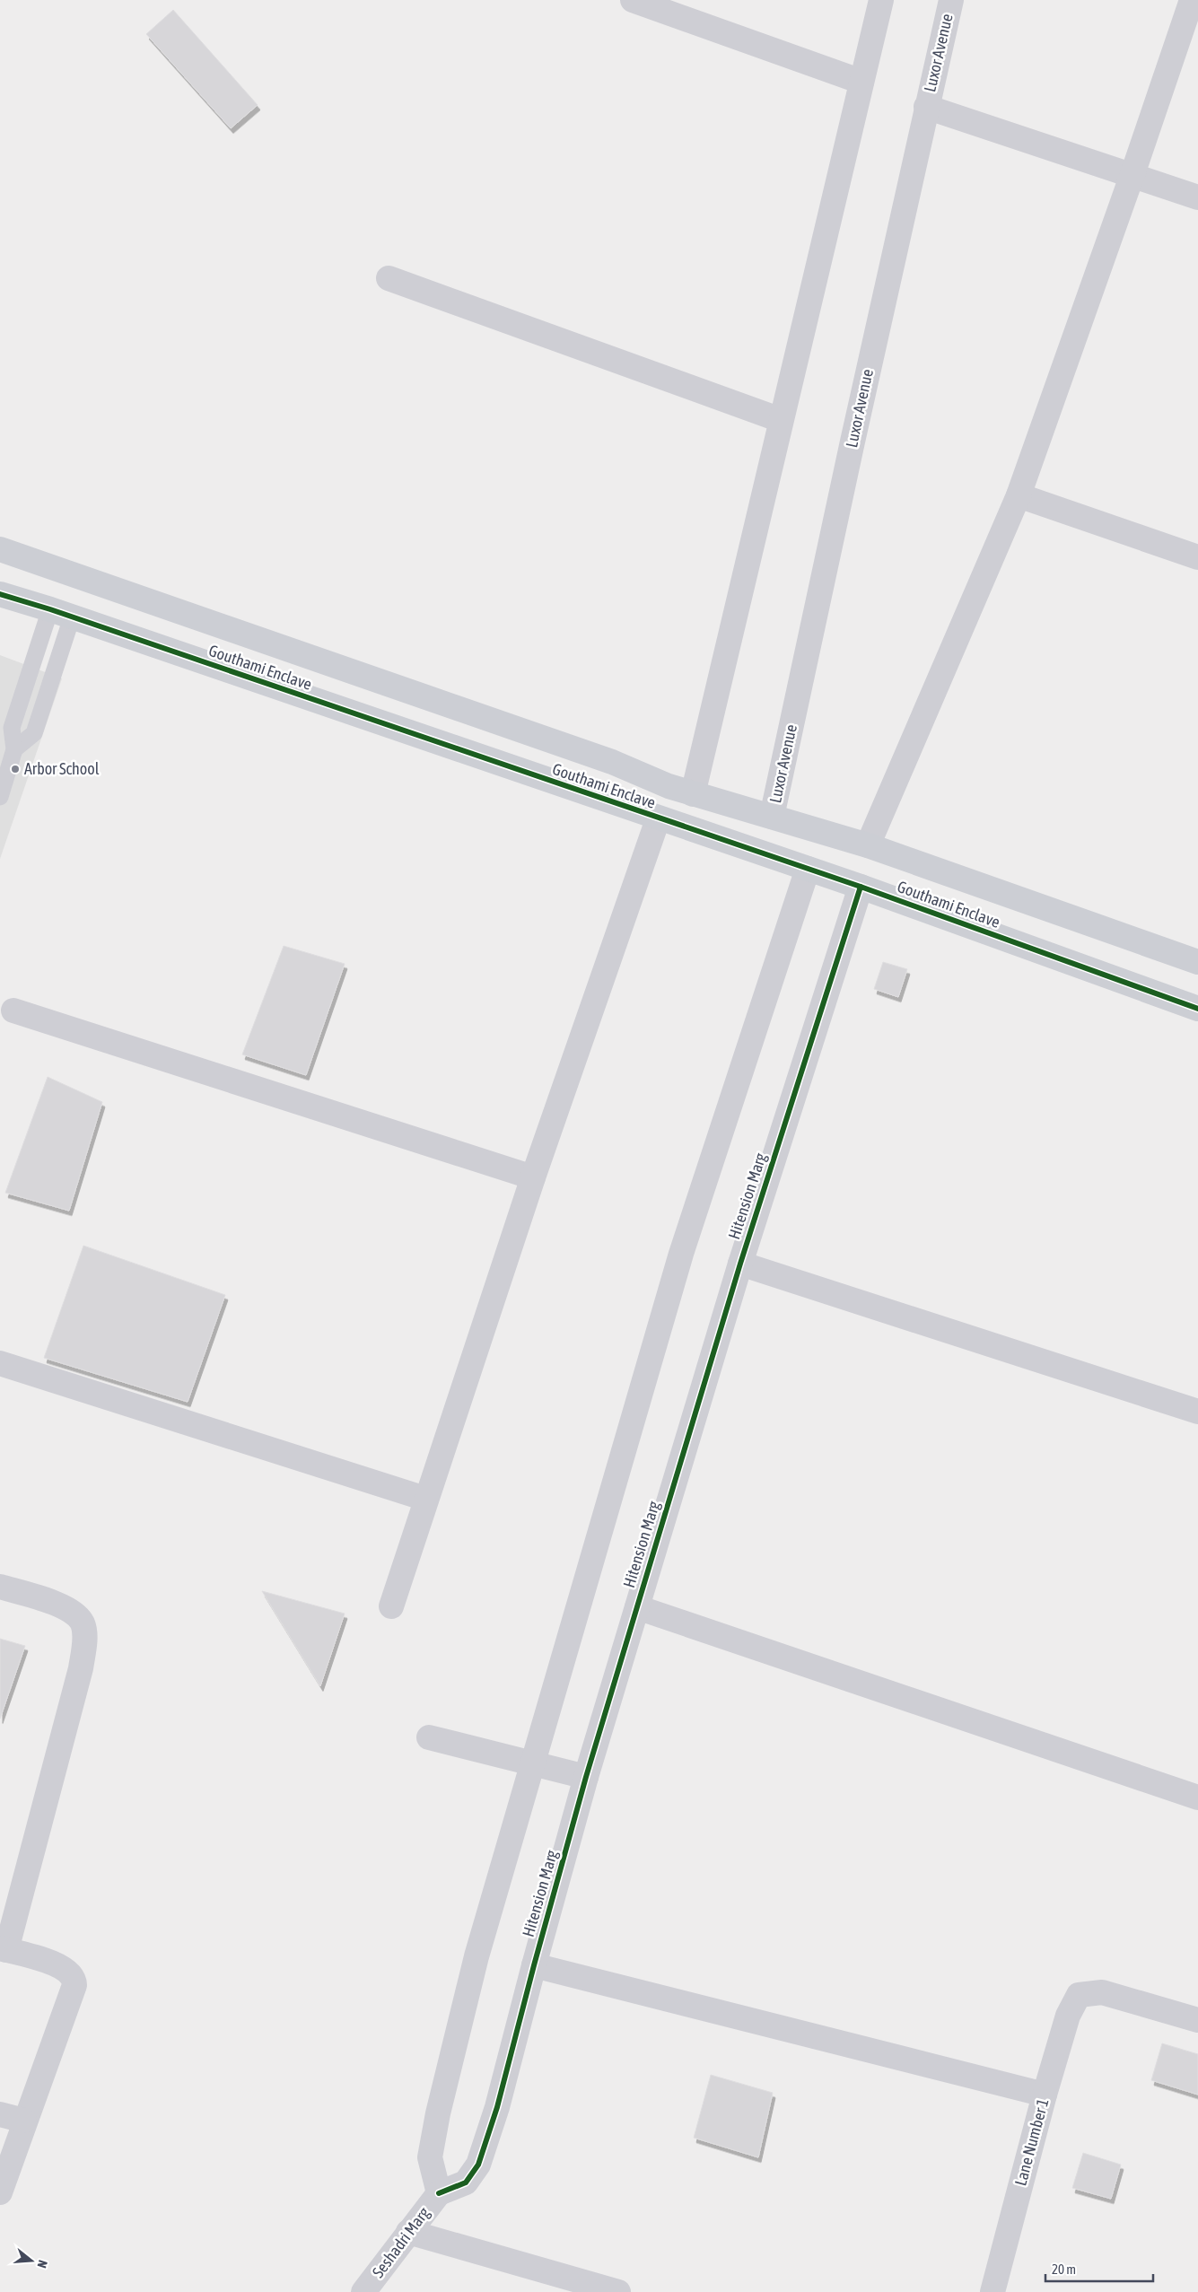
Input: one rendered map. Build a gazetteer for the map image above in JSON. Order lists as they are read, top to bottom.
{
  "streets": {
    "street": [
      "Luxor Avenue",
      "Gouthami Enclave",
      "Hitension Marg",
      "Lane Number 1",
      "Seshadri Marg"
    ]
  },
  "crossings": [
    ["Luxor Avenue", "Gouthami Enclave"],
    ["Gouthami Enclave", "Hitension Marg"],
    ["Hitension Marg", "Seshadri Marg"]
  ],
  "places": ["Arbor School"],
  "scale_bar": "20 m",
  "north": "right"
}
